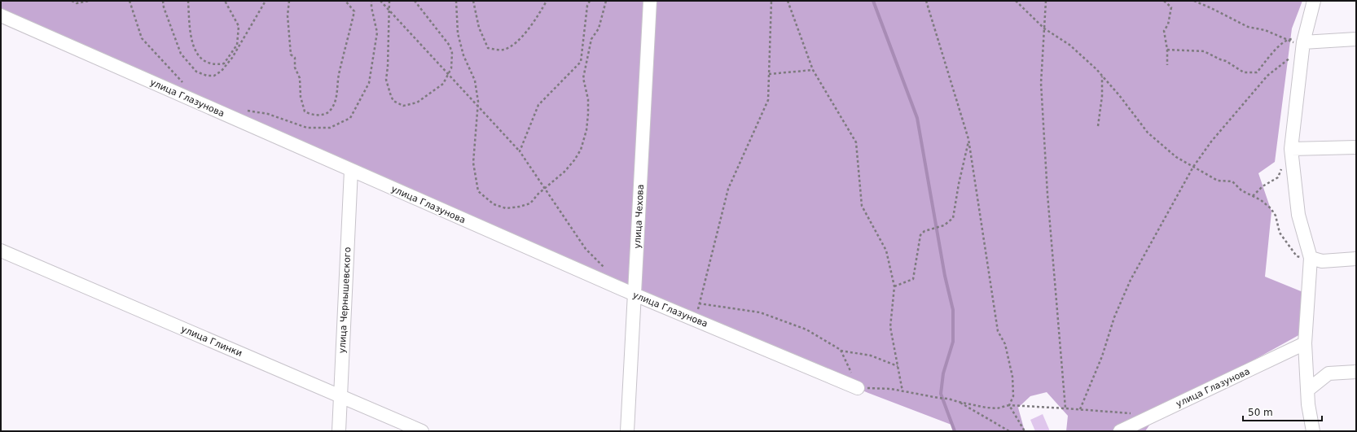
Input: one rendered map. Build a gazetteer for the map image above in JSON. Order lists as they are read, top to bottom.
{
  "streets": {
    "street": [
      "улица Глазунова",
      "улица Чехова",
      "улица Чернышевского",
      "улица Глинки"
    ]
  },
  "crossings": [
    ["улица Глазунова", "улица Чехова"],
    ["улица Глазунова", "улица Чернышевского"],
    ["улица Чернышевского", "улица Глинки"]
  ],
  "scale_bar": "50 m"
}
